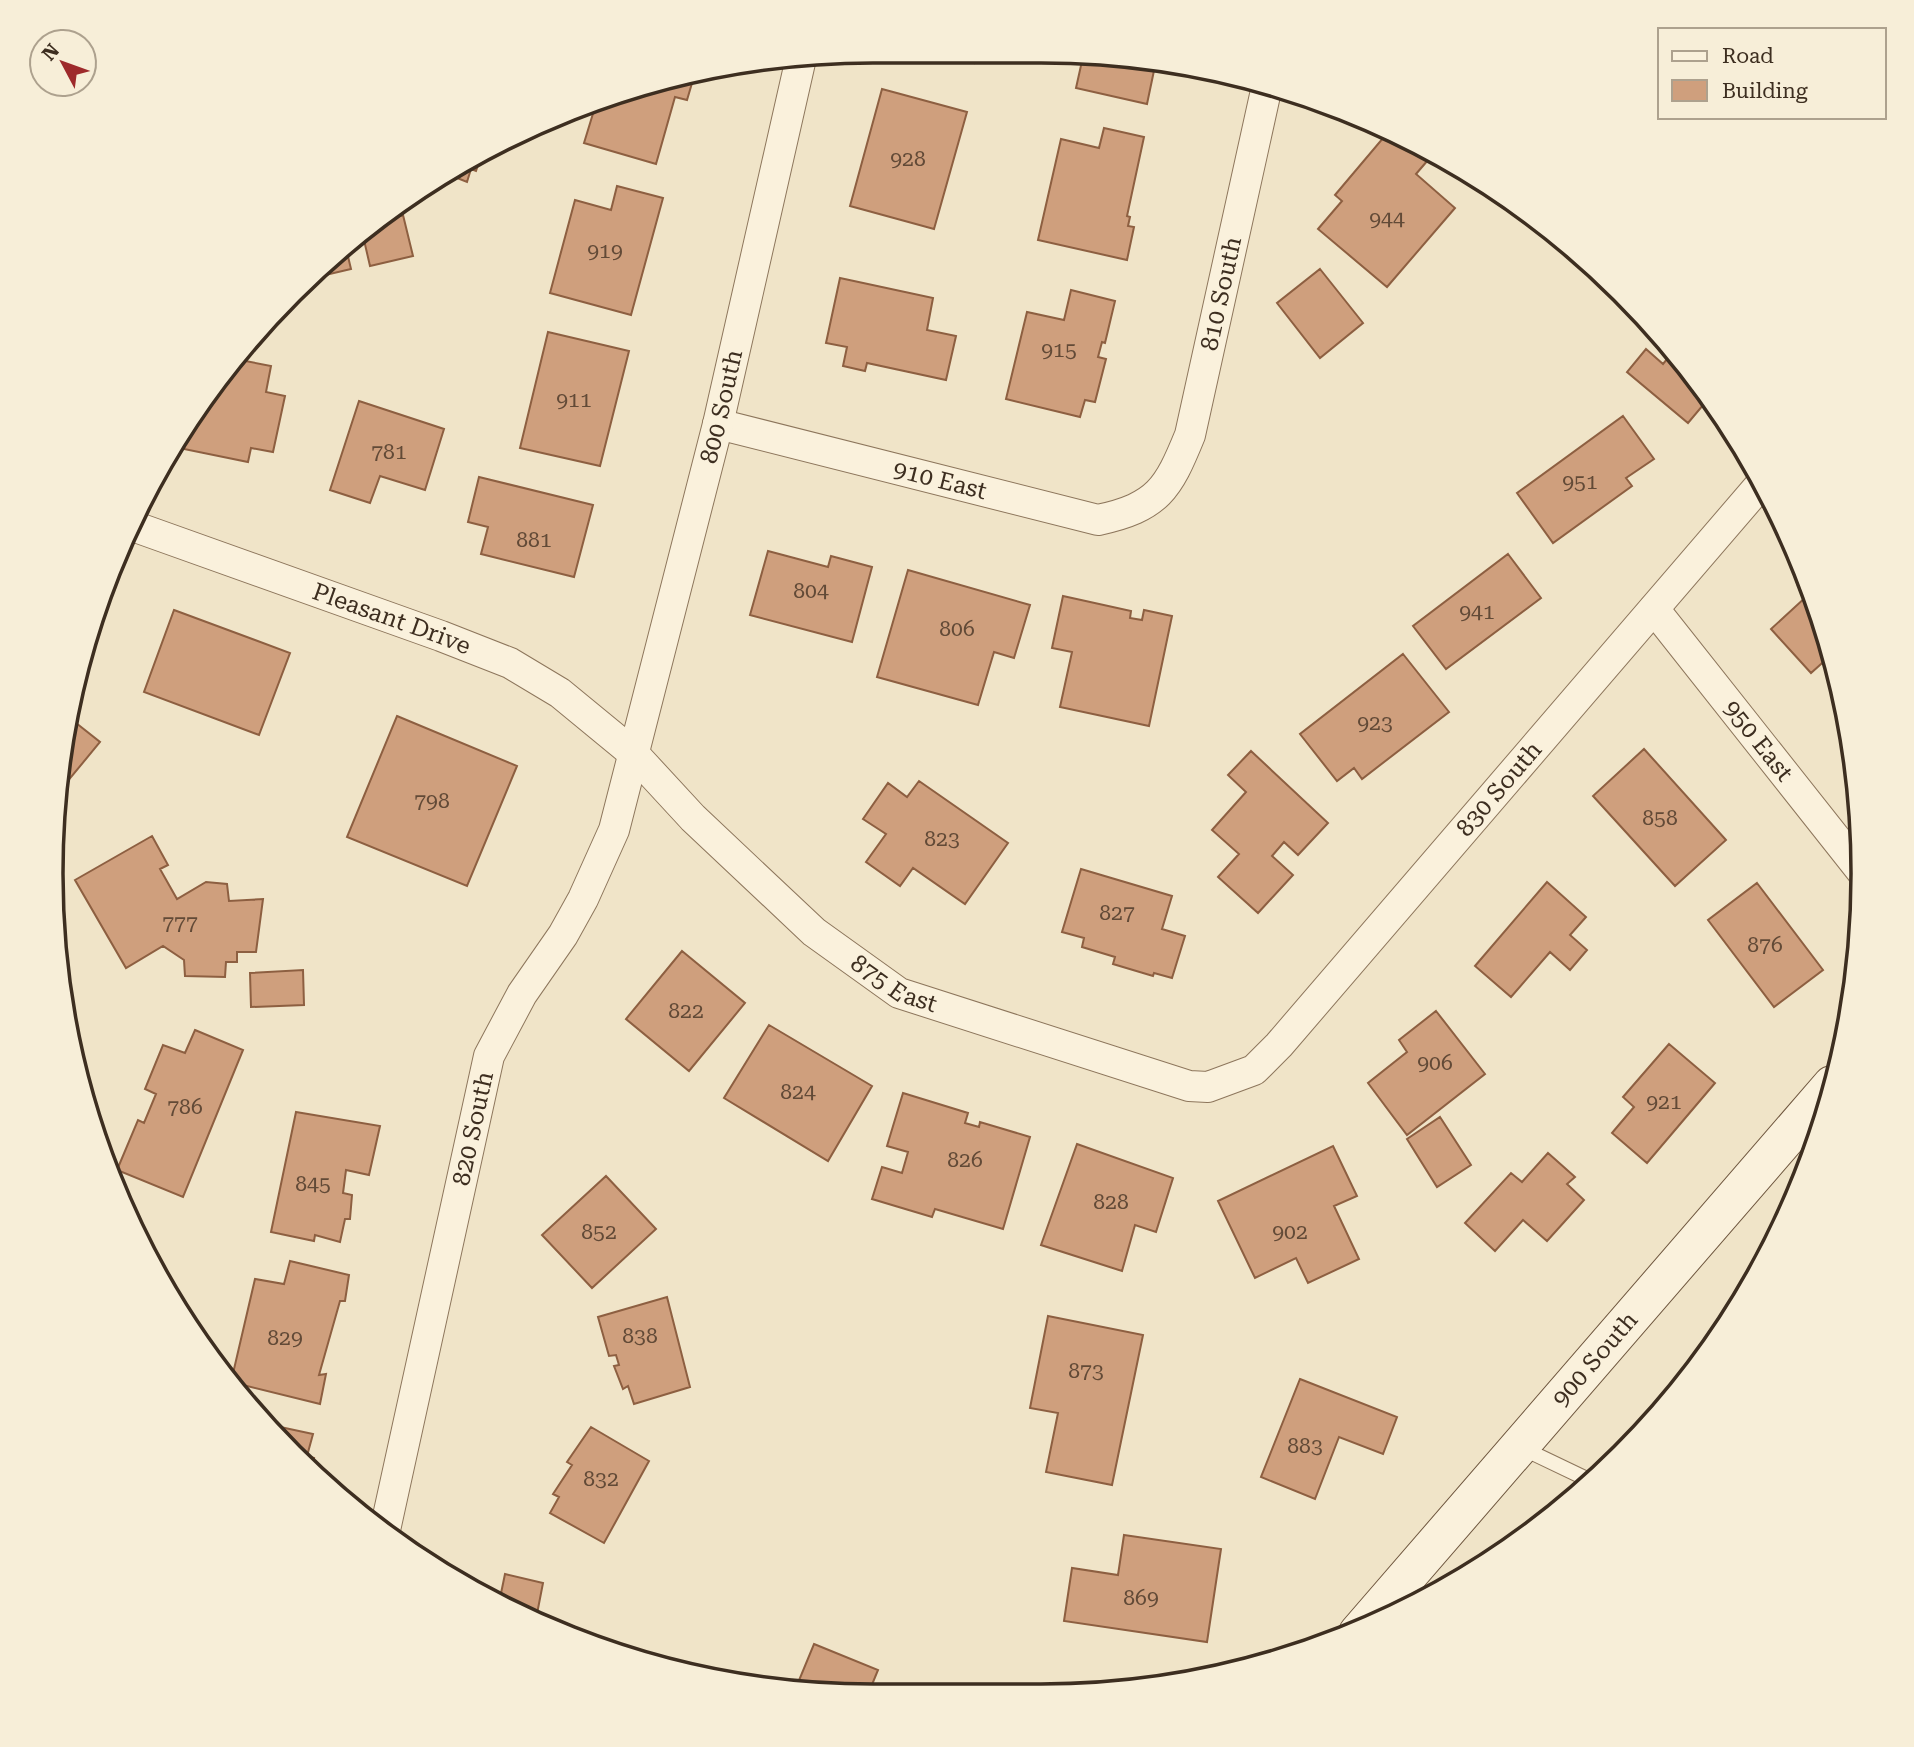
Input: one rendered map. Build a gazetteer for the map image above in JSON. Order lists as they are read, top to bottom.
{
  "streets": {
    "street": [
      "810 South",
      "800 South",
      "910 East",
      "Pleasant Drive",
      "950 East",
      "830 South",
      "875 East",
      "820 South",
      "900 South"
    ]
  },
  "crossings": [
    ["810 South", "910 East"],
    ["800 South", "910 East"],
    ["800 South", "Pleasant Drive"],
    ["800 South", "875 East"],
    ["800 South", "820 South"],
    ["Pleasant Drive", "875 East"],
    ["Pleasant Drive", "820 South"],
    ["950 East", "830 South"],
    ["830 South", "875 East"],
    ["875 East", "820 South"]
  ],
  "house_numbers": [
    "928",
    "944",
    "919",
    "915",
    "911",
    "781",
    "951",
    "881",
    "804",
    "941",
    "806",
    "923",
    "798",
    "858",
    "823",
    "827",
    "777",
    "876",
    "822",
    "906",
    "824",
    "921",
    "786",
    "826",
    "845",
    "828",
    "852",
    "902",
    "838",
    "829",
    "873",
    "883",
    "832",
    "869"
  ],
  "legend": ["Road", "Building"],
  "north": "top left"
}
